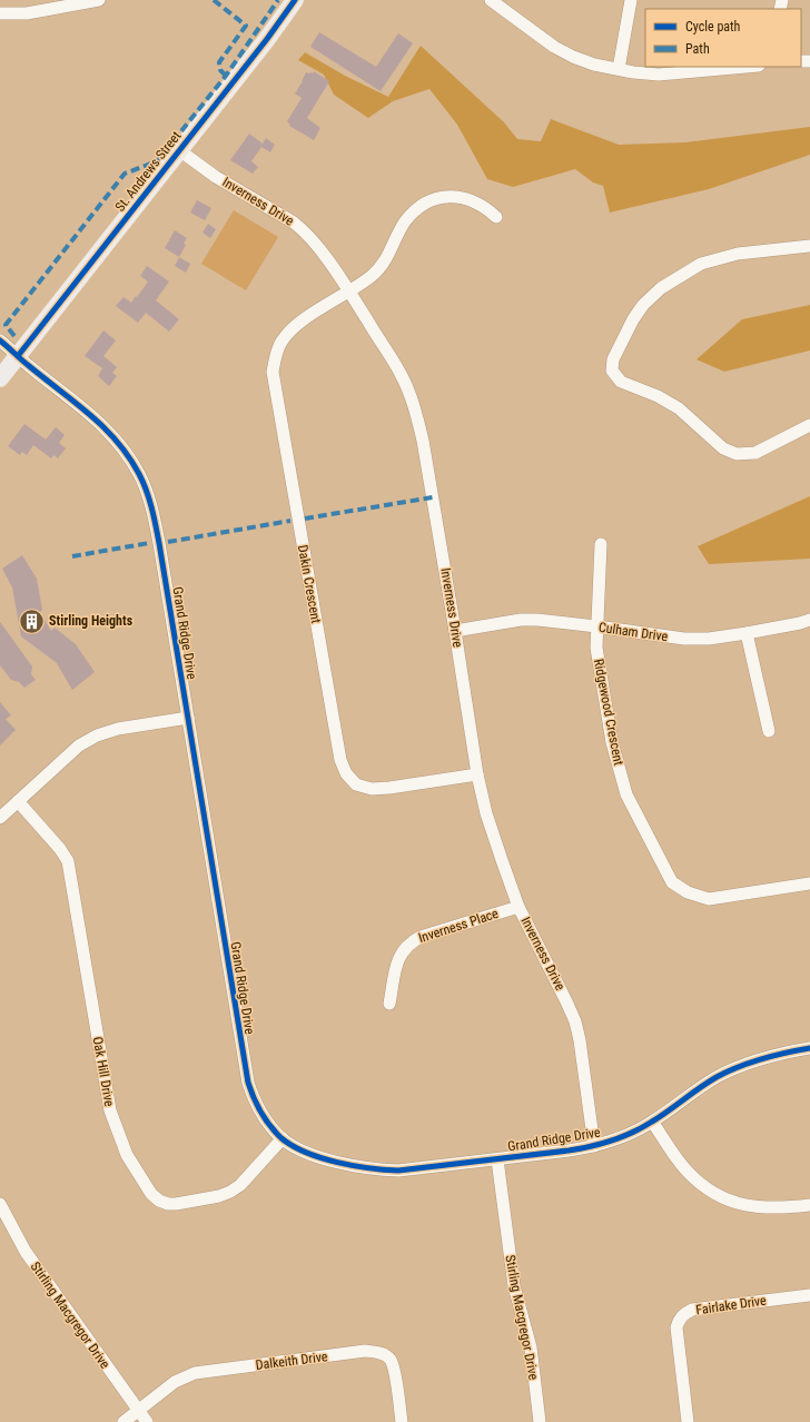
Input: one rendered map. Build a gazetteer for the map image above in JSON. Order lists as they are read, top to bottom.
{
  "streets": {
    "main road": ["St. Andrews Street"],
    "street": [
      "Inverness Drive",
      "Dakin Crescent",
      "Culham Drive",
      "Grand Ridge Drive",
      "Ridgewood Crescent",
      "Inverness Place",
      "Oak Hill Drive",
      "Fairlake Drive",
      "Stirling Macgregor Drive",
      "Dalkeith Drive"
    ]
  },
  "crossings": [
    ["St. Andrews Street", "Inverness Drive"],
    ["St. Andrews Street", "Grand Ridge Drive"],
    ["Inverness Drive", "Dakin Crescent"],
    ["Inverness Drive", "Culham Drive"],
    ["Inverness Drive", "Grand Ridge Drive"],
    ["Inverness Drive", "Inverness Place"],
    ["Culham Drive", "Ridgewood Crescent"],
    ["Grand Ridge Drive", "Oak Hill Drive"],
    ["Grand Ridge Drive", "Stirling Macgregor Drive"],
    ["Stirling Macgregor Drive", "Dalkeith Drive"]
  ],
  "places": {
    "building": ["Stirling Heights"]
  },
  "legend": ["Cycle path", "Path"]
}
